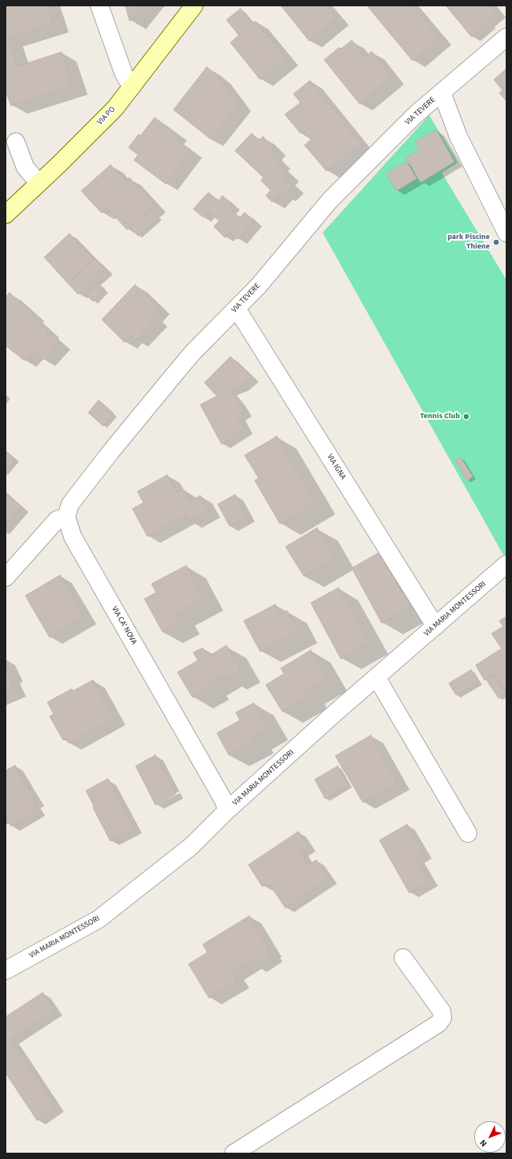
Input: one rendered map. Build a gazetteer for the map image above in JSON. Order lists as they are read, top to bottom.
{
  "streets": {
    "street": [
      "VIA TEVERE",
      "VIA PO",
      "VIA IGNA",
      "VIA MARIA MONTESSORI",
      "VIA CA' NOVA"
    ]
  },
  "crossings": [
    ["VIA TEVERE", "VIA IGNA"],
    ["VIA TEVERE", "VIA CA' NOVA"],
    ["VIA IGNA", "VIA MARIA MONTESSORI"],
    ["VIA MARIA MONTESSORI", "VIA CA' NOVA"]
  ],
  "places": ["park Piscine Thiene", "Tennis Club"],
  "north": "bottom left"
}
